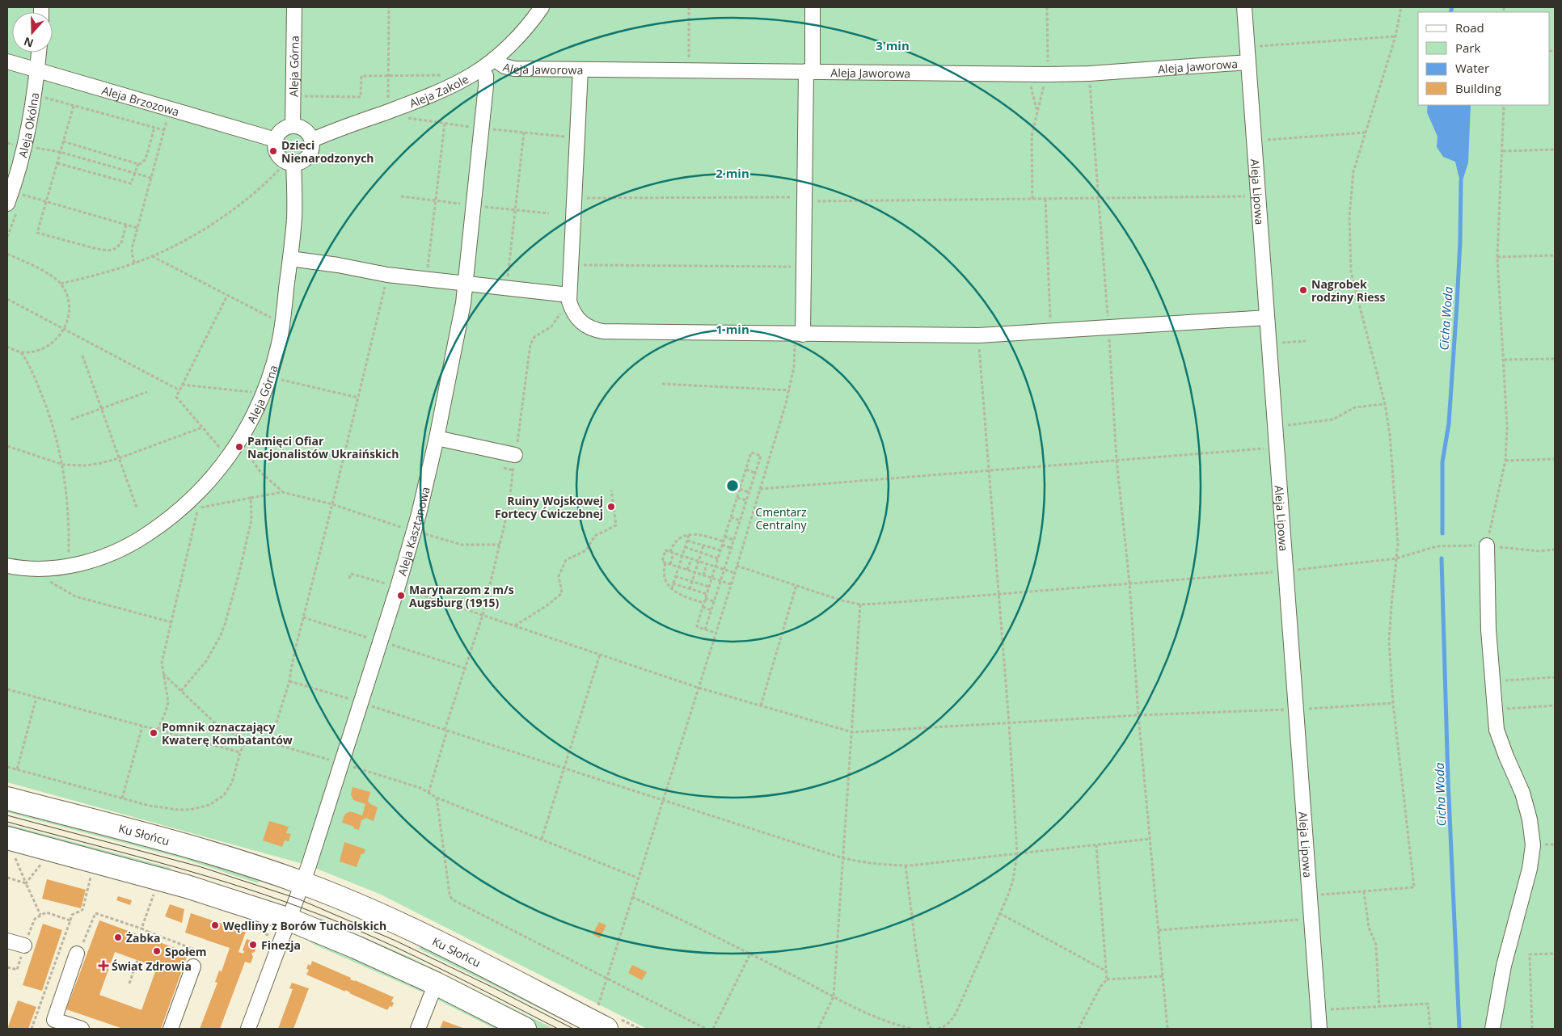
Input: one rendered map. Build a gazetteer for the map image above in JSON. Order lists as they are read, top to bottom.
{
  "streets": {
    "main road": ["Ku Słońcu"],
    "street": [
      "Aleja Jaworowa",
      "Aleja Górna",
      "Aleja Zakole",
      "Aleja Brzozowa",
      "Aleja Okólna",
      "Aleja Lipowa",
      "Aleja Kasztanowa"
    ]
  },
  "crossings": [
    ["Aleja Jaworowa", "Aleja Zakole"],
    ["Aleja Jaworowa", "Aleja Lipowa"],
    ["Aleja Górna", "Aleja Zakole"],
    ["Aleja Górna", "Aleja Brzozowa"],
    ["Aleja Zakole", "Aleja Brzozowa"],
    ["Aleja Zakole", "Aleja Kasztanowa"],
    ["Aleja Brzozowa", "Aleja Okólna"],
    ["Aleja Kasztanowa", "Ku Słońcu"]
  ],
  "water": ["Cicha Woda"],
  "parks": ["Cmentarz Centralny"],
  "places": {
    "other": [
      "Dzieci Nienarodzonych",
      "Nagrobek rodziny Riess",
      "Pamięci Ofiar Nacjonalistów Ukraińskich",
      "Ruiny Wojskowej Fortecy Ćwiczebnej",
      "Marynarzom z m/s Augsburg (1915)",
      "Pomnik oznaczający Kwaterę Kombatantów",
      "Wędliny z Borów Tucholskich",
      "Żabka",
      "Finezja",
      "Społem"
    ],
    "health": ["Świat Zdrowia"]
  },
  "legend": [
    "Road",
    "Park",
    "Water",
    "Building"
  ],
  "north": "bottom",
  "rings": ["3 min", "2 min", "1 min"]
}
